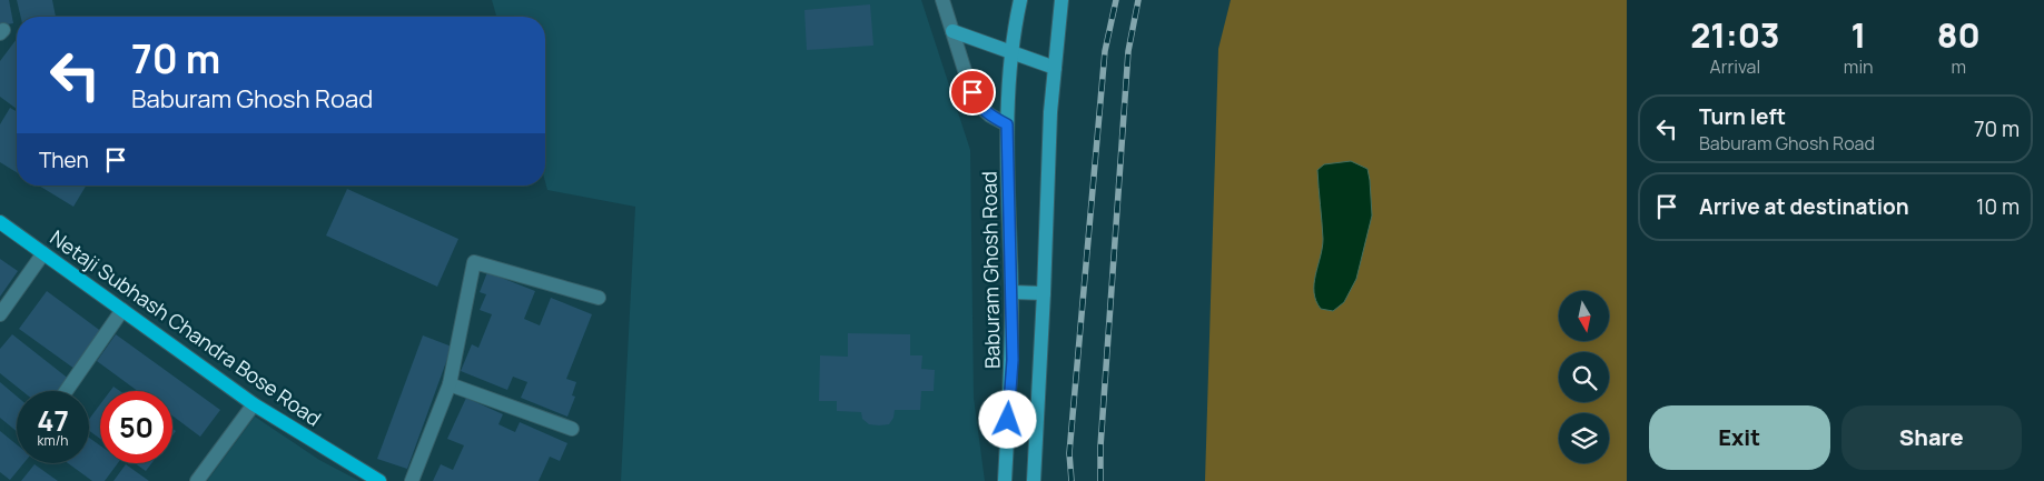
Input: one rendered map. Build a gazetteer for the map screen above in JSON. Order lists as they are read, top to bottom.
{
  "streets": {
    "main road": ["Baburam Ghosh Road", "Netaji Subhash Chandra Bose Road"]
  },
  "north": "bottom",
  "page": {
    "eta": [
      "21:03",
      "Arrival",
      "1",
      "min",
      "80",
      "m"
    ],
    "turn": ["70 m", "Baburam Ghosh Road"],
    "list": [
      {
        "name": "Turn left",
        "note": "Baburam Ghosh Road",
        "value": "70 m"
      },
      {
        "name": "Arrive at destination",
        "value": "10 m"
      }
    ],
    "then": "Then",
    "speed": "47 km/h",
    "limit": "50",
    "buttons": ["Exit", "Share"]
  }
}
